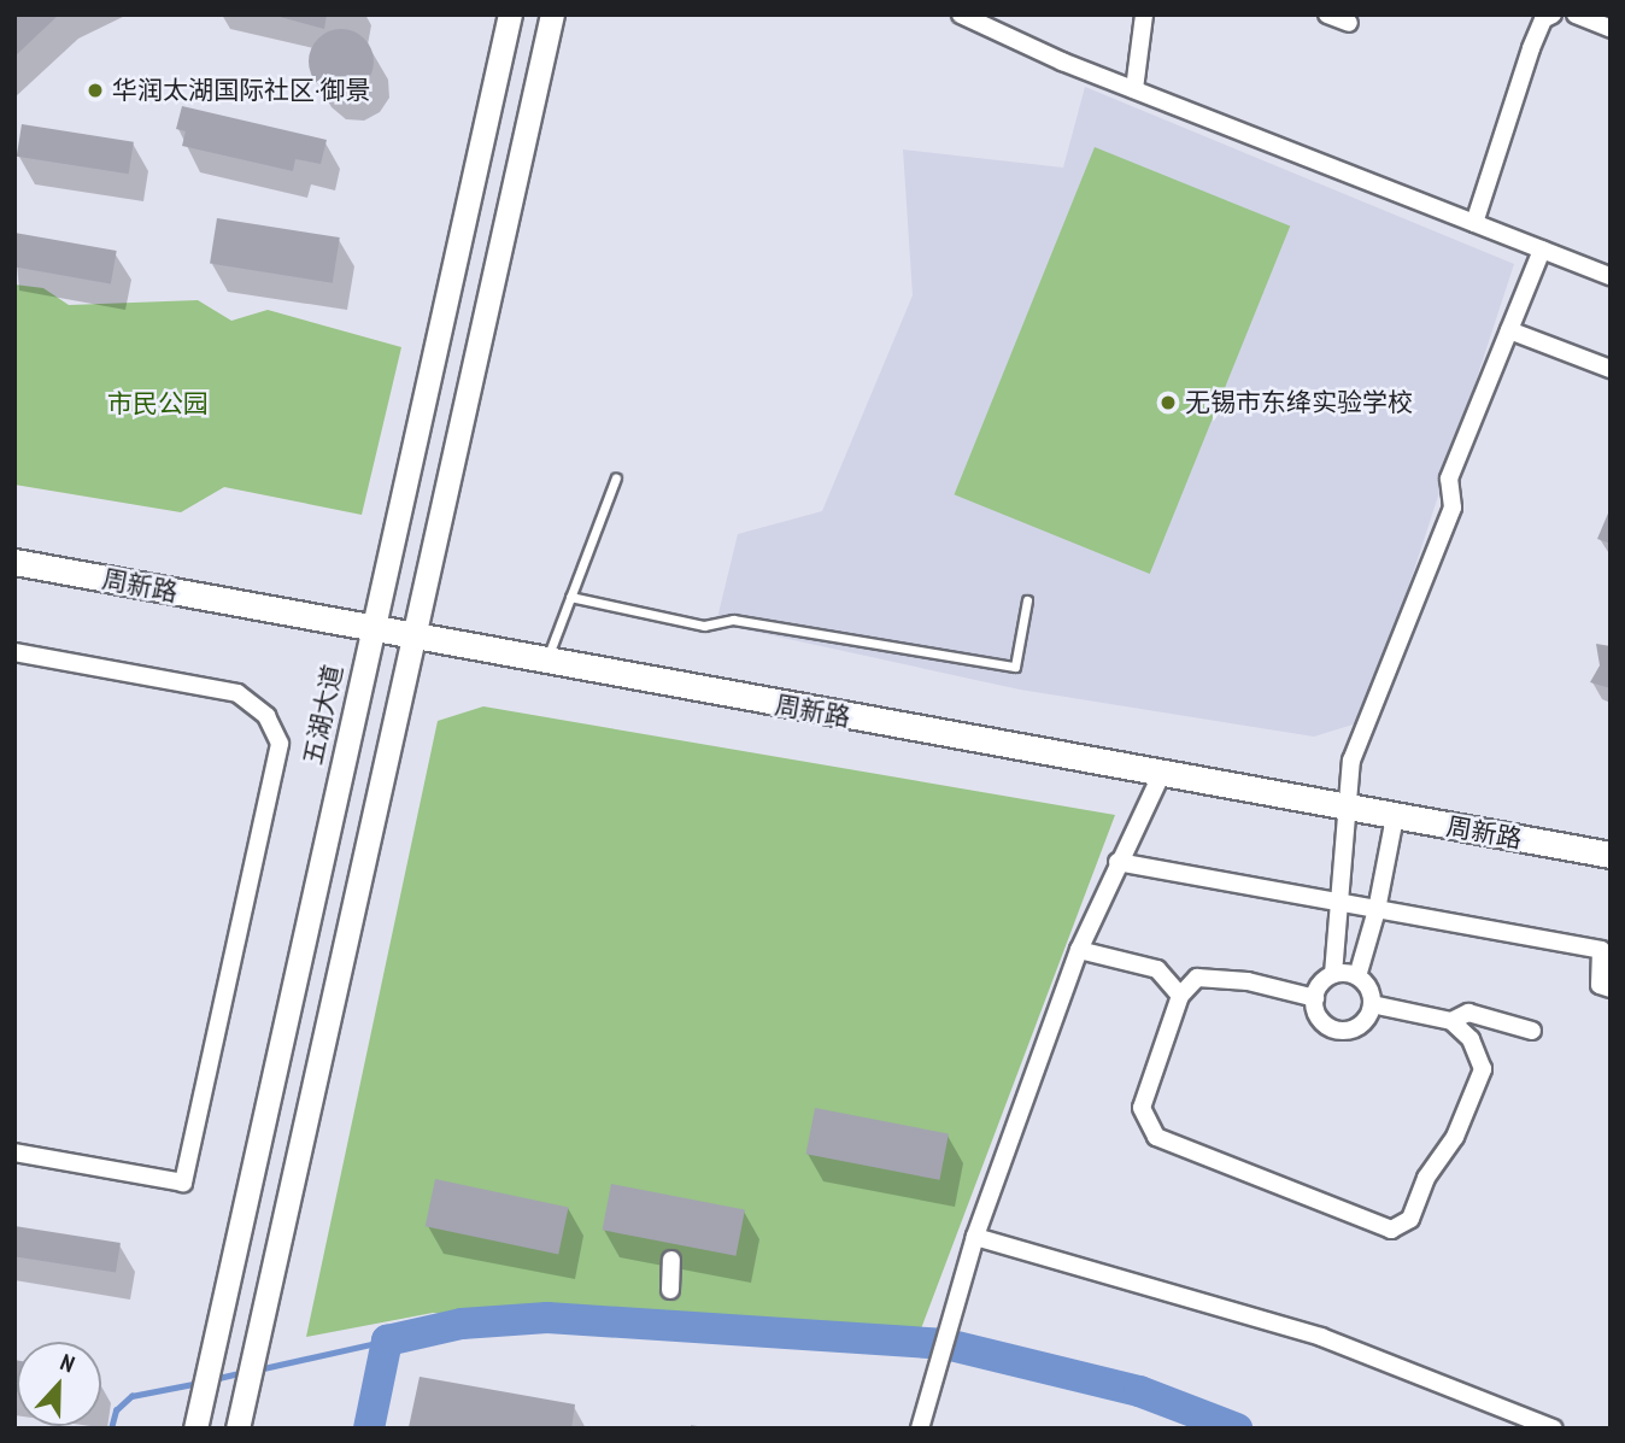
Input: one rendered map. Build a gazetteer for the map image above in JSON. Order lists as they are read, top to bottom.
{
  "streets": {
    "main road": ["周新路", "五湖大道"]
  },
  "crossings": [
    ["周新路", "五湖大道"]
  ],
  "parks": ["市民公园"],
  "places": ["华润太湖国际社区·御景", "无锡市东绛实验学校"],
  "north": "top"
}
